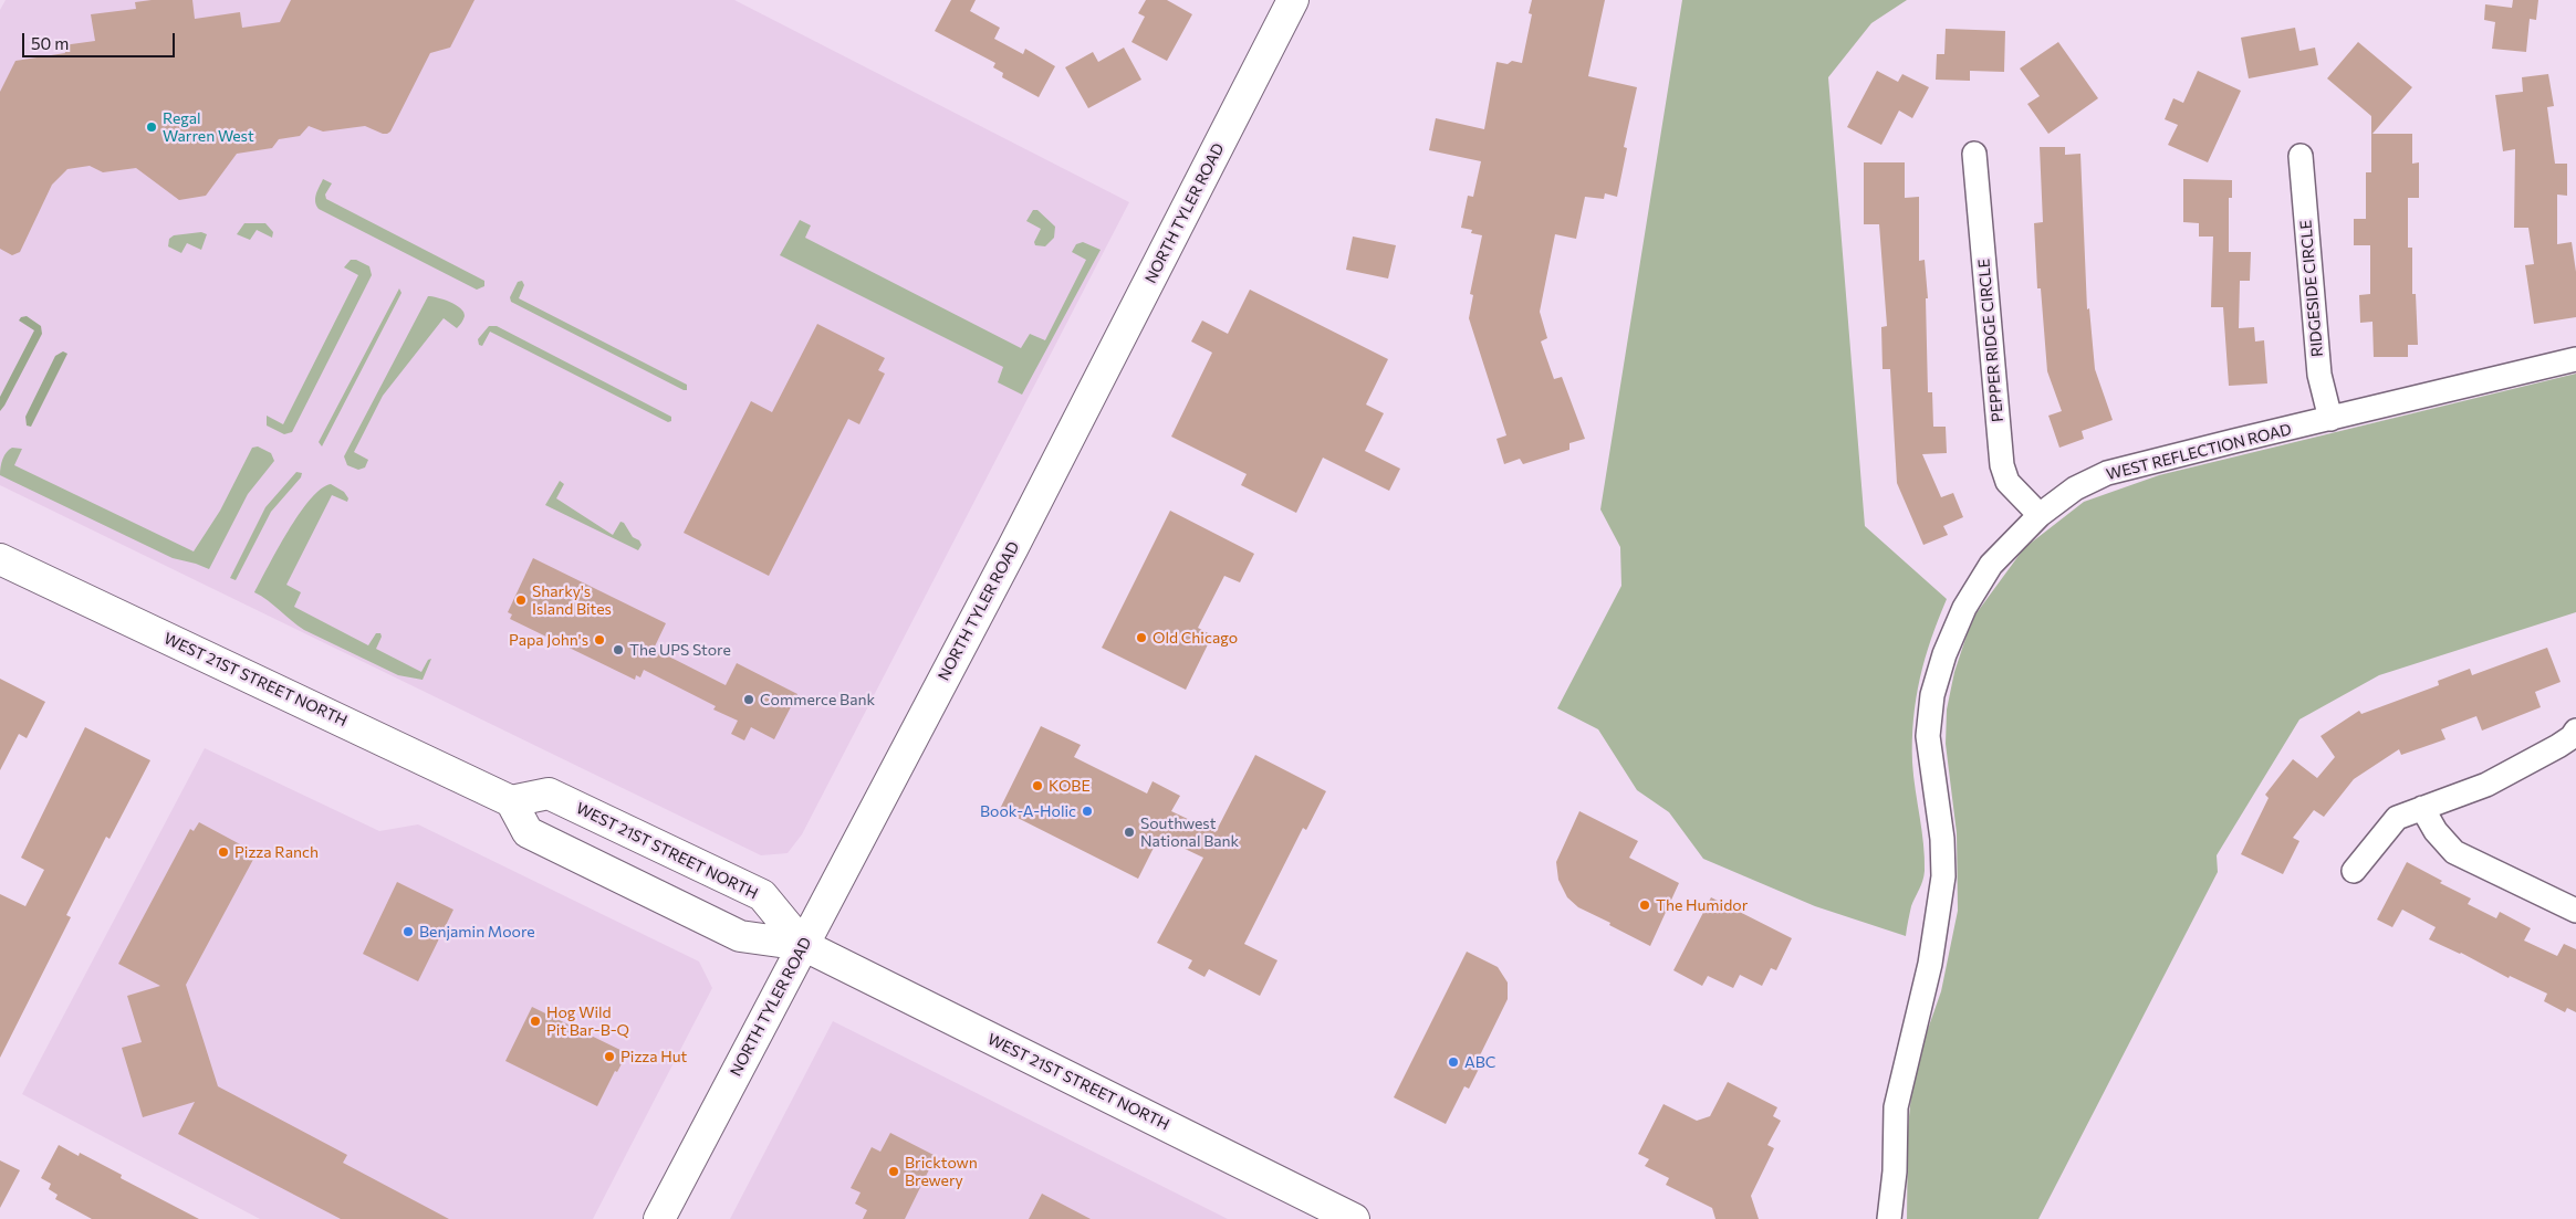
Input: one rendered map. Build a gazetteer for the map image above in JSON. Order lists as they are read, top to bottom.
{
  "streets": {
    "main road": ["NORTH TYLER ROAD", "WEST 21ST STREET NORTH"],
    "street": ["RIDGESIDE CIRCLE", "PEPPER RIDGE CIRCLE", "WEST REFLECTION ROAD"]
  },
  "crossings": [
    ["NORTH TYLER ROAD", "WEST 21ST STREET NORTH"],
    ["RIDGESIDE CIRCLE", "WEST REFLECTION ROAD"],
    ["PEPPER RIDGE CIRCLE", "WEST REFLECTION ROAD"]
  ],
  "places": [
    "Regal Warren West",
    "Sharky's Island Bites",
    "Old Chicago",
    "Papa John's",
    "The UPS Store",
    "Commerce Bank",
    "KOBE",
    "Book-A-Holic",
    "Southwest National Bank",
    "Pizza Ranch",
    "The Humidor",
    "Benjamin Moore",
    "Hog Wild Pit Bar-B-Q",
    "Pizza Hut",
    "ABC",
    "Bricktown Brewery"
  ],
  "scale_bar": "50 m"
}
